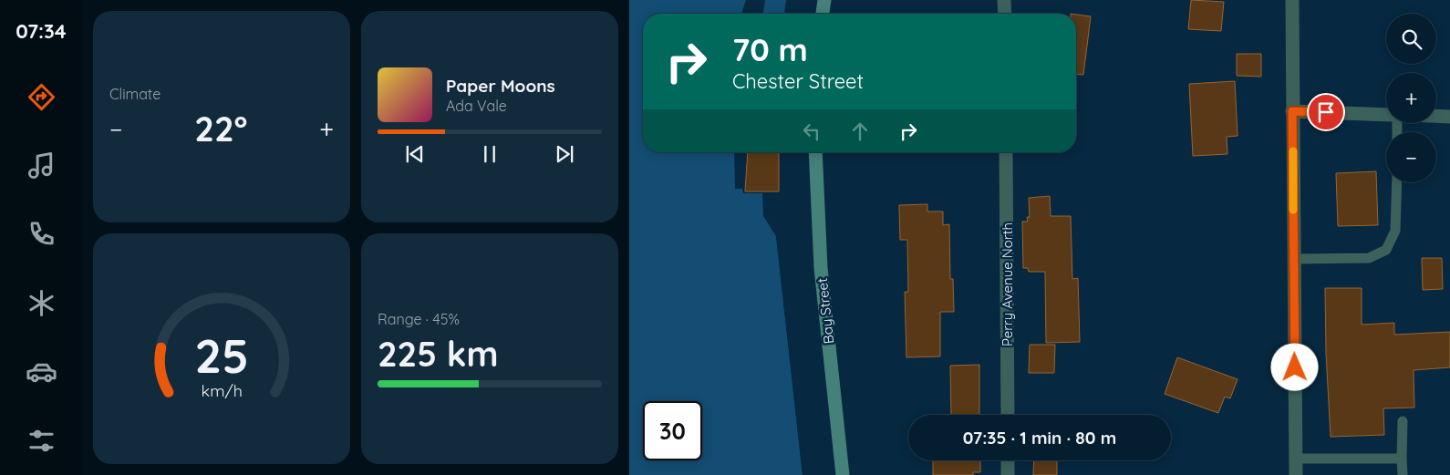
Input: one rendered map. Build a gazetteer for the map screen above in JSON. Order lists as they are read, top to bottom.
{
  "streets": {
    "main road": ["Bay Street"],
    "street": ["Perry Avenue North"]
  },
  "page": {
    "tabs": "07:34",
    "tile": [
      "Climate",
      ["Range · 45%", "225 km"]
    ],
    "map_buttons": ["+", "−"],
    "turn": ["70 m", "Chester Street"],
    "song": ["Paper Moons", "Ada Vale"],
    "heat": ["−", "22°", "+"],
    "limit": "30",
    "trip": "07:35 · 1 min · 80 m",
    "gauge": ["25", "km/h"]
  }
}
